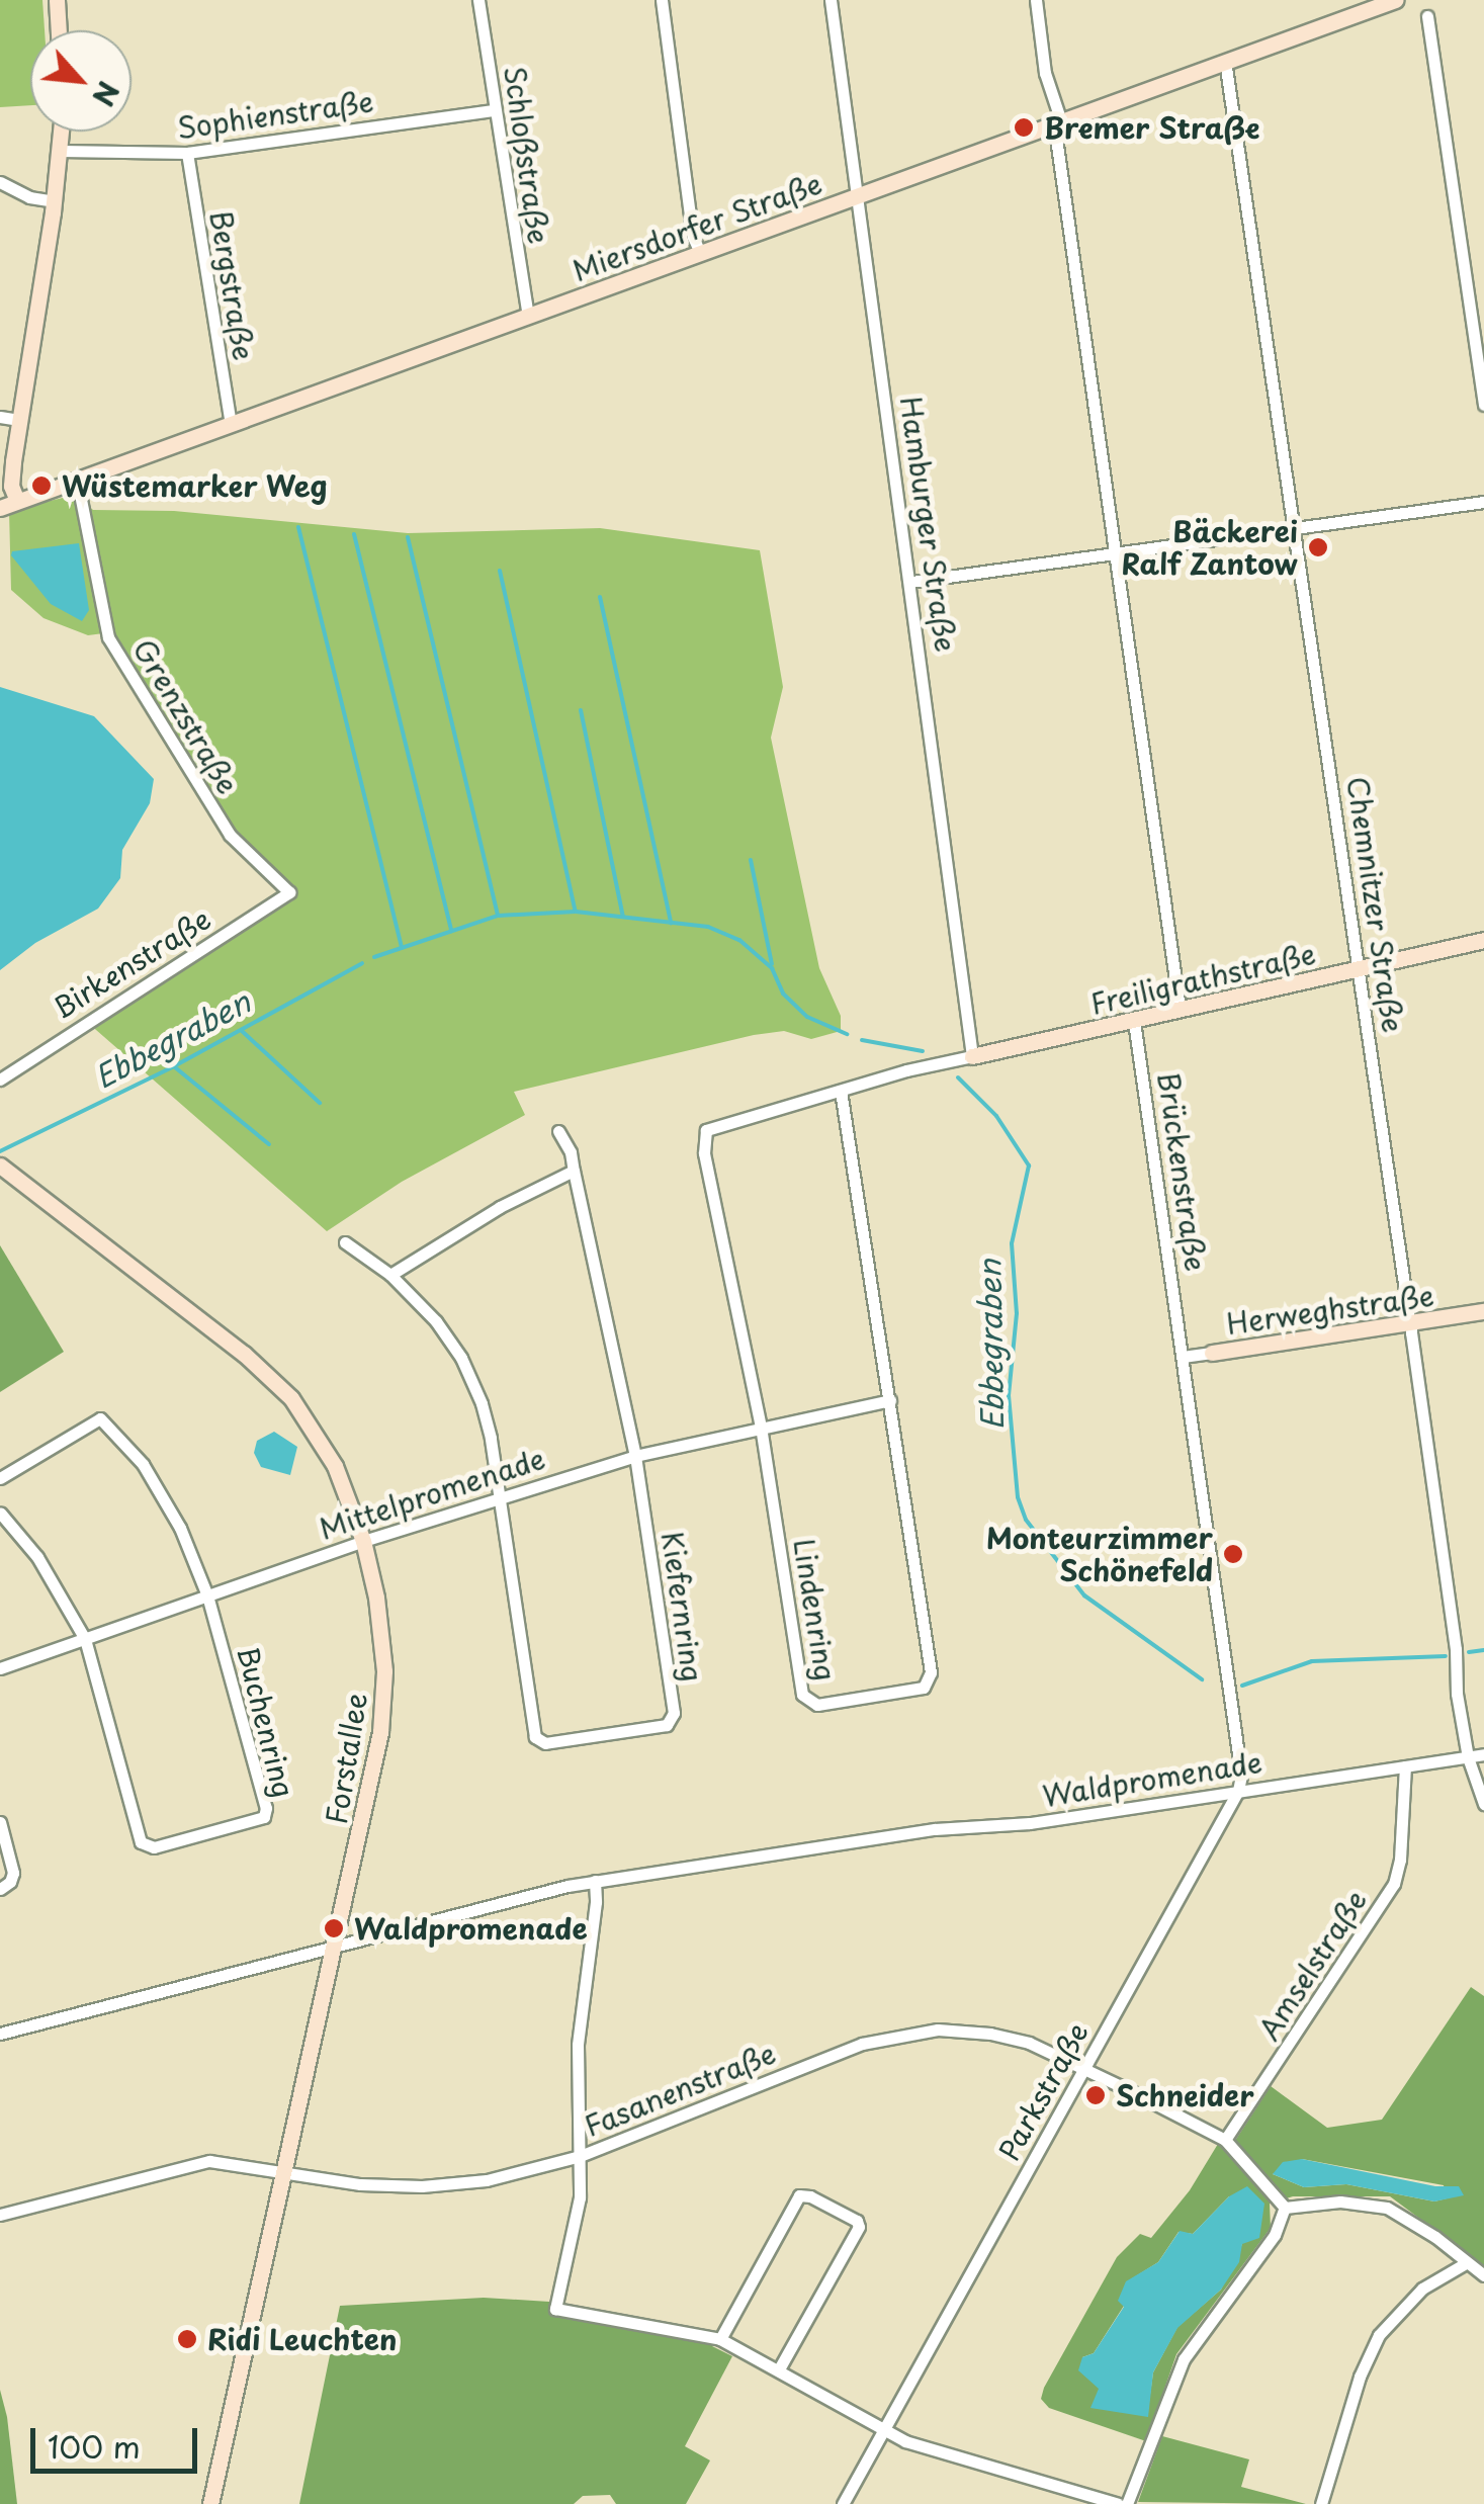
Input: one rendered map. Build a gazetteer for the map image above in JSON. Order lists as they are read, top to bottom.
{
  "streets": {
    "street": [
      "Sophienstraße",
      "Schloßstraße",
      "Miersdorfer Straße",
      "Bergstraße",
      "Hamburger Straße",
      "Grenzstraße",
      "Chemnitzer Straße",
      "Birkenstraße",
      "Freiligrathstraße",
      "Brückenstraße",
      "Herweghstraße",
      "Mittelpromenade",
      "Kiefernring",
      "Lindenring",
      "Buchenring",
      "Forstallee",
      "Waldpromenade",
      "Amselstraße",
      "Fasanenstraße",
      "Parkstraße"
    ]
  },
  "crossings": [
    ["Sophienstraße", "Schloßstraße"],
    ["Sophienstraße", "Bergstraße"],
    ["Schloßstraße", "Miersdorfer Straße"],
    ["Miersdorfer Straße", "Bergstraße"],
    ["Miersdorfer Straße", "Hamburger Straße"],
    ["Miersdorfer Straße", "Grenzstraße"],
    ["Miersdorfer Straße", "Chemnitzer Straße"],
    ["Hamburger Straße", "Freiligrathstraße"],
    ["Grenzstraße", "Birkenstraße"],
    ["Chemnitzer Straße", "Freiligrathstraße"],
    ["Chemnitzer Straße", "Herweghstraße"],
    ["Chemnitzer Straße", "Waldpromenade"],
    ["Freiligrathstraße", "Brückenstraße"],
    ["Freiligrathstraße", "Lindenring"],
    ["Brückenstraße", "Herweghstraße"],
    ["Brückenstraße", "Waldpromenade"],
    ["Brückenstraße", "Parkstraße"],
    ["Mittelpromenade", "Kiefernring"],
    ["Mittelpromenade", "Lindenring"],
    ["Mittelpromenade", "Buchenring"],
    ["Mittelpromenade", "Forstallee"],
    ["Forstallee", "Waldpromenade"],
    ["Forstallee", "Fasanenstraße"],
    ["Waldpromenade", "Amselstraße"],
    ["Waldpromenade", "Parkstraße"],
    ["Fasanenstraße", "Parkstraße"]
  ],
  "water": ["Ebbegraben"],
  "places": [
    "Bremer Straße",
    "Wüstemarker Weg",
    "Bäckerei Ralf Zantow",
    "Monteurzimmer Schönefeld",
    "Waldpromenade",
    "Schneider",
    "Ridi Leuchten"
  ],
  "scale_bar": "100 m",
  "north": "bottom right"
}
